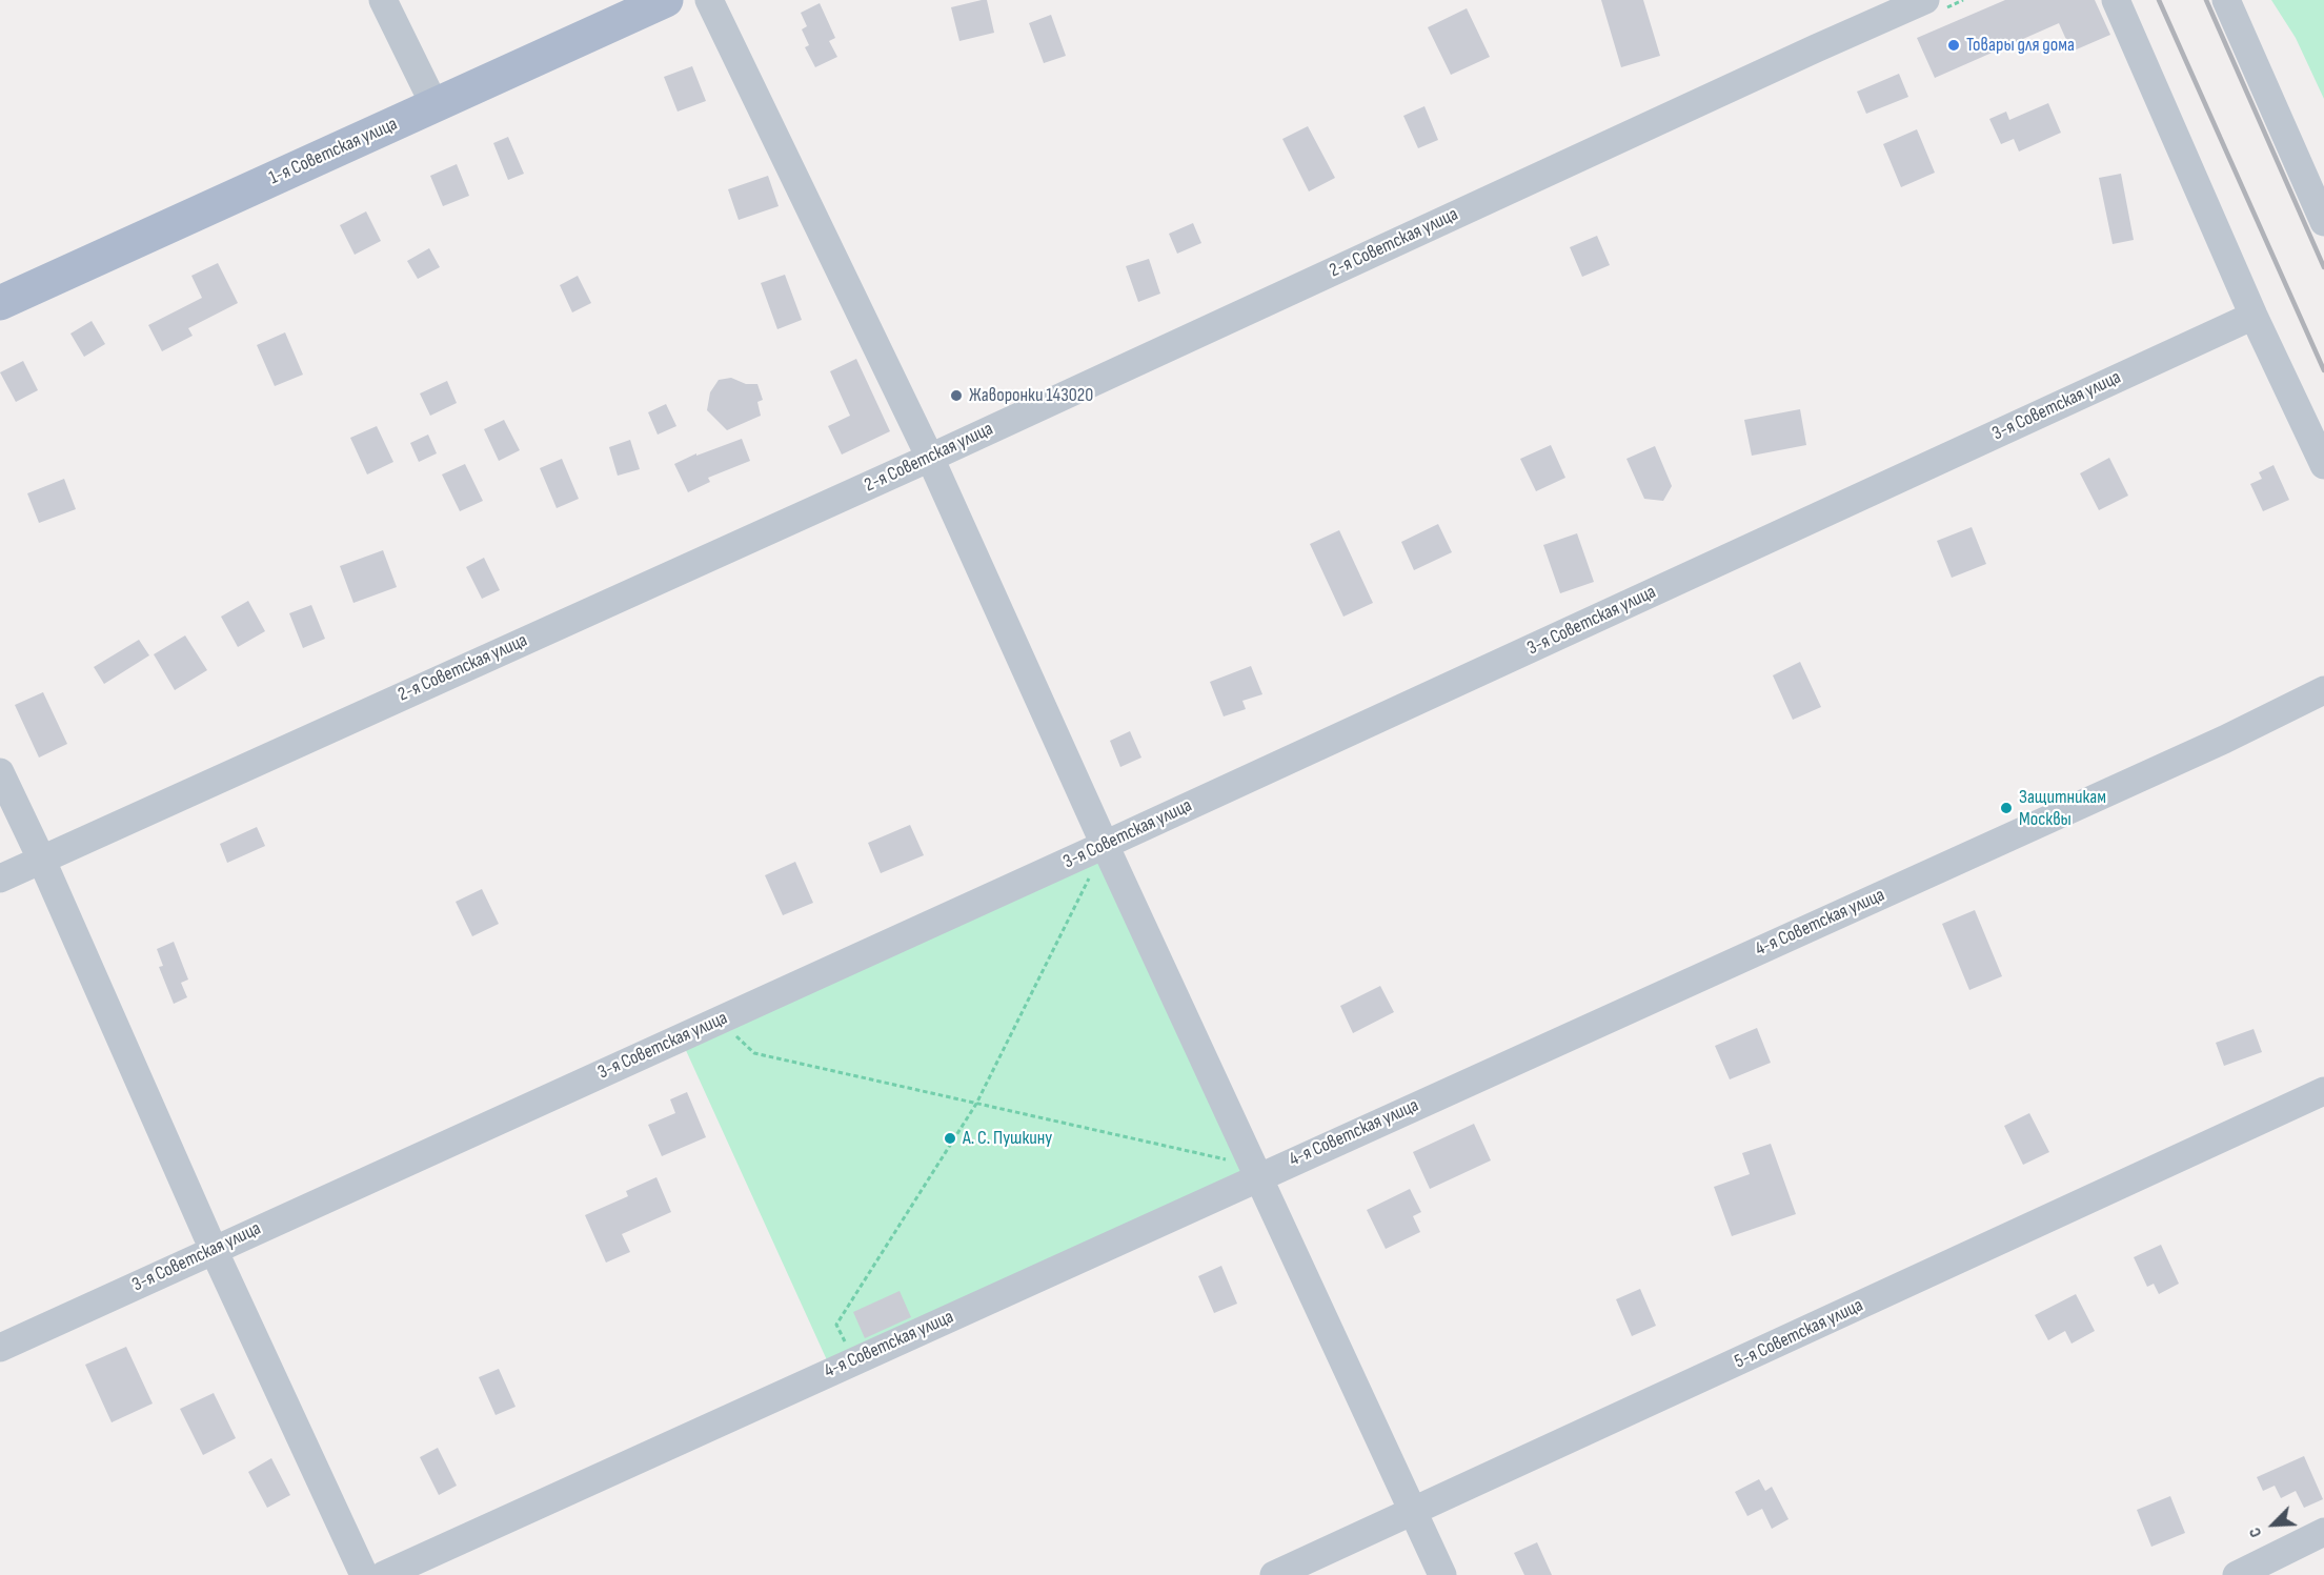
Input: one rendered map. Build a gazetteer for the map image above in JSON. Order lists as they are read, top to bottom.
{
  "streets": {
    "main road": ["1-я Советская улица"],
    "street": [
      "2-я Советская улица",
      "3-я Советская улица",
      "4-я Советская улица",
      "5-я Советская улица"
    ]
  },
  "places": [
    "Товары для дома",
    "Жаворонки 143020",
    "Защитникам Москвы",
    "А. С. Пушкину"
  ],
  "north": "bottom left"
}
